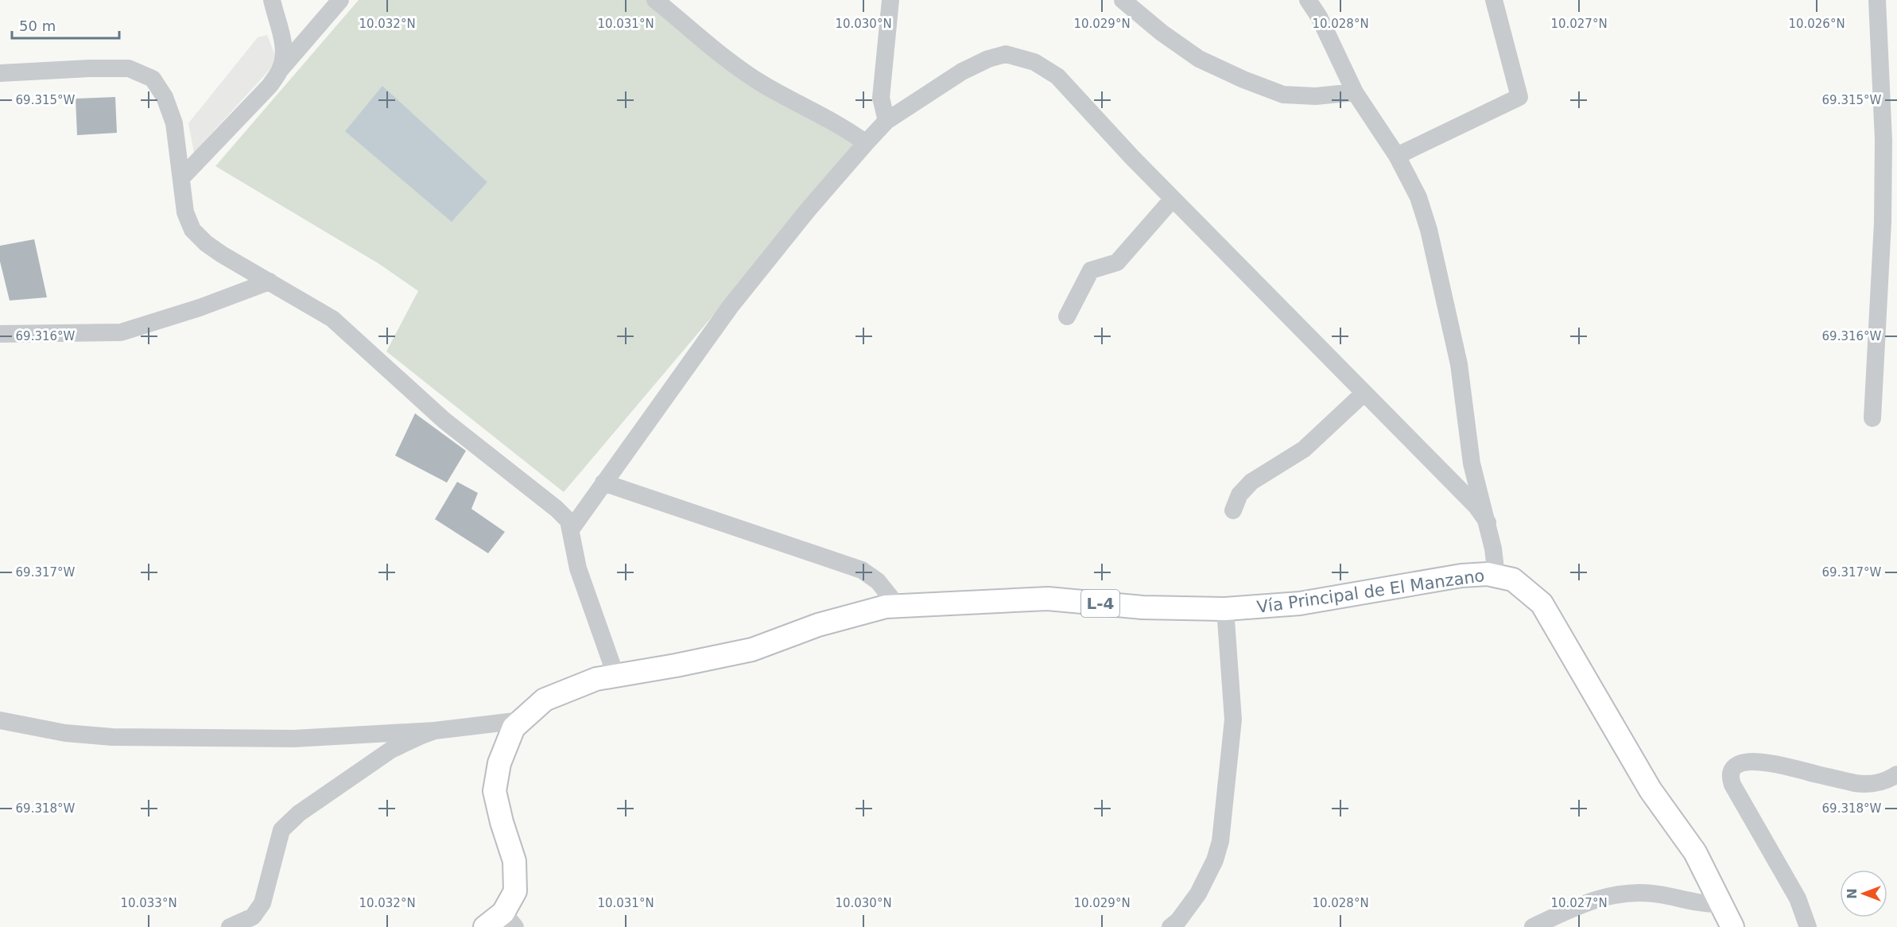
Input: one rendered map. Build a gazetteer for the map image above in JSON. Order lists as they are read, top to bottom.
{
  "streets": {
    "main road": ["Vía Principal de El Manzano", "L-4"]
  },
  "scale_bar": "50 m",
  "north": "left",
  "coordinates": [
    "10.032°N",
    "10.031°N",
    "10.030°N",
    "10.029°N",
    "10.028°N",
    "10.027°N",
    "10.026°N",
    "69.315°W",
    "69.316°W",
    "69.317°W",
    "69.318°W",
    "10.033°N"
  ]
}
